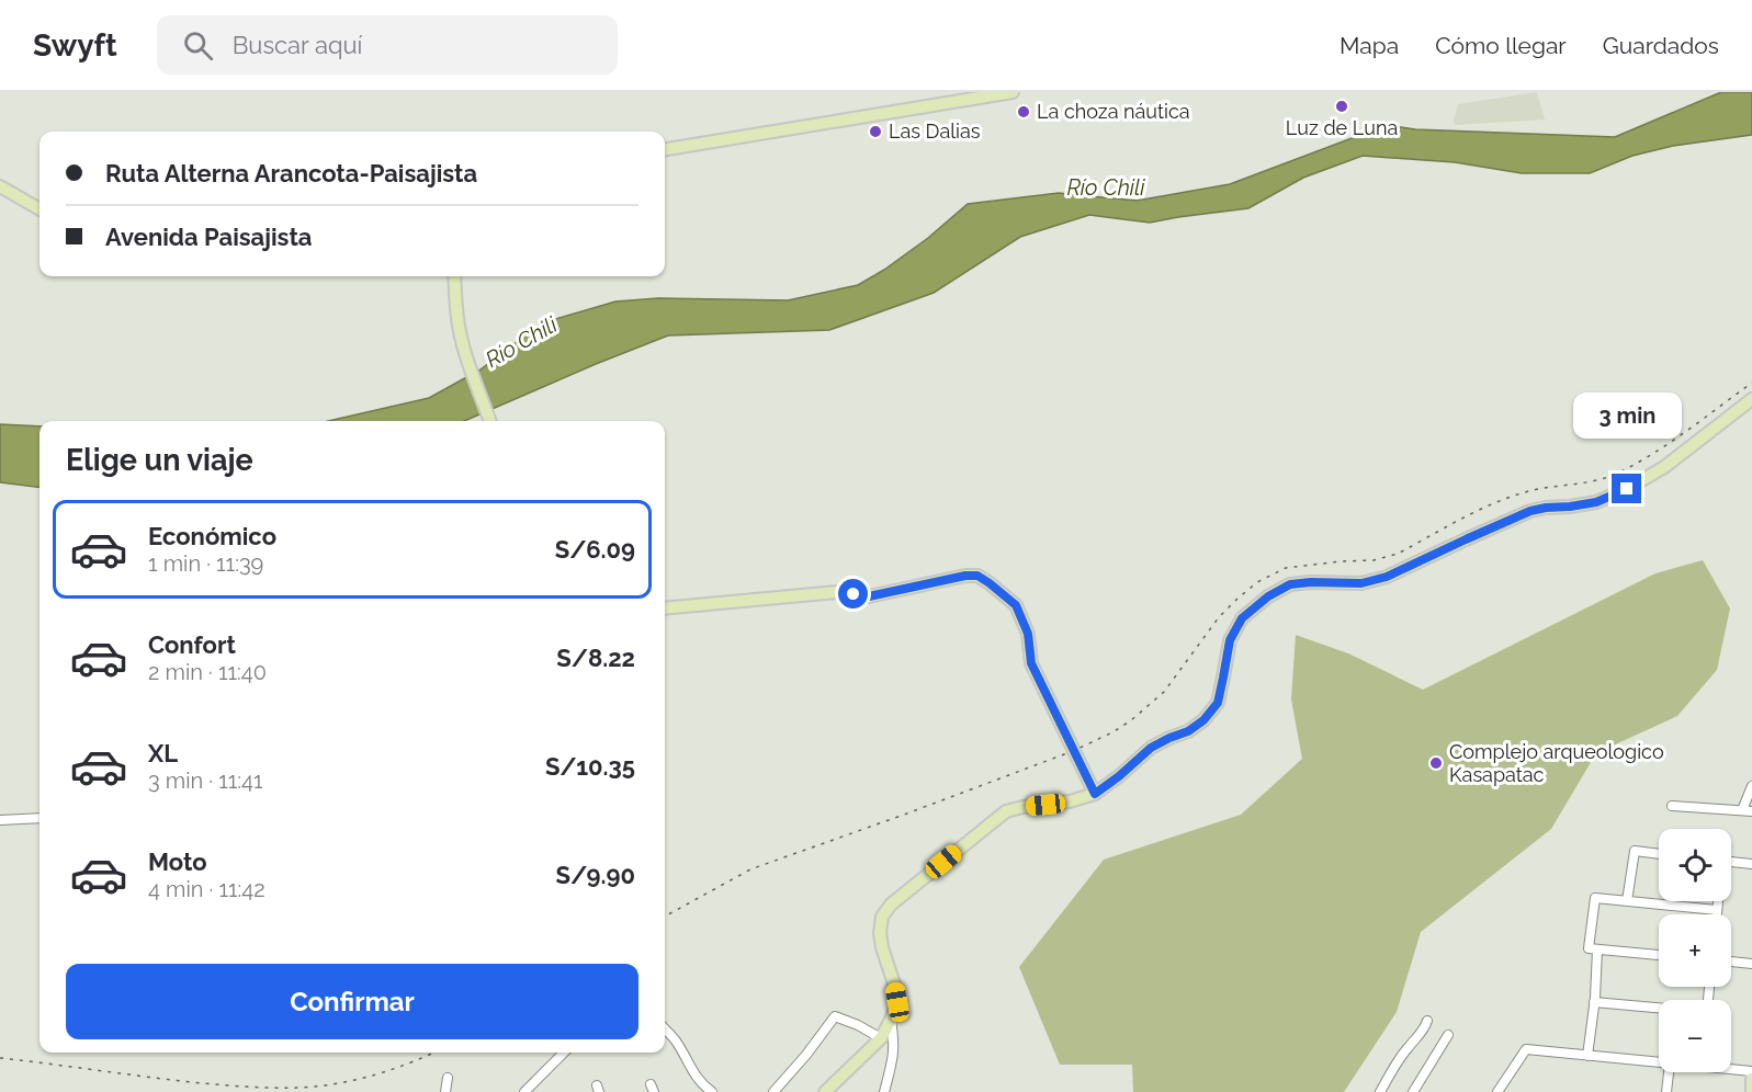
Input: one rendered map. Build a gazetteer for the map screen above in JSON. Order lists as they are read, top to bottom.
{
  "water": ["Río Chili"],
  "places": [
    "Luz de Luna",
    "La choza náutica",
    "Las Dalias",
    "Complejo arqueologico Kasapatac"
  ],
  "page": {
    "header": "Swyft",
    "search": "Buscar aquí",
    "nav": ["Mapa", "Cómo llegar", "Guardados"],
    "banner": ["Ruta Alterna Arancota-Paisajista", "Avenida Paisajista"],
    "bubble": "3 min",
    "heading": "Elige un viaje",
    "list": [
      {
        "name": "Económico",
        "note": "1 min · 11:39",
        "value": "S/6.09"
      },
      {
        "name": "Confort",
        "note": "2 min · 11:40",
        "value": "S/8.22"
      },
      {
        "name": "XL",
        "note": "3 min · 11:41",
        "value": "S/10.35"
      },
      {
        "name": "Moto",
        "note": "4 min · 11:42",
        "value": "S/9.90"
      }
    ],
    "map_buttons": ["+", "−"],
    "buttons": "Confirmar"
  }
}
